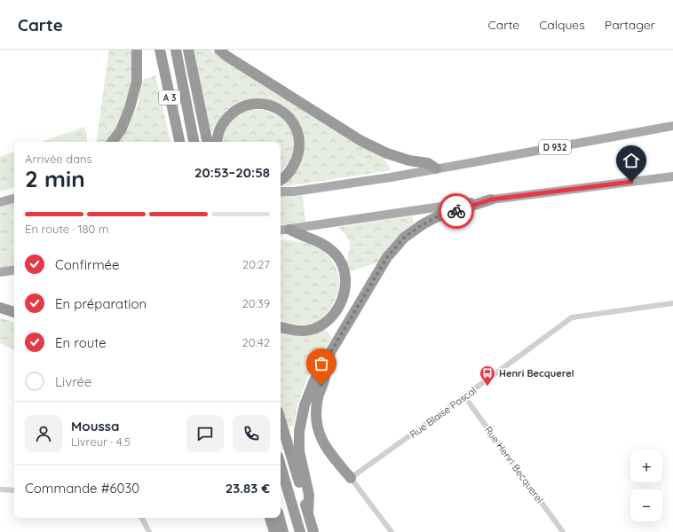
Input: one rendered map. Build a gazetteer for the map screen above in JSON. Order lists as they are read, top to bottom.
{
  "streets": {
    "highway": ["A 3"],
    "main road": ["D 932"],
    "street": ["Rue Blaise Pascal", "Rue Henri Becquerel"]
  },
  "crossings": [
    ["Rue Blaise Pascal", "Rue Henri Becquerel"]
  ],
  "places": {
    "bus stop": ["Henri Becquerel"]
  },
  "page": {
    "header": "Carte",
    "nav": ["Carte", "Calques", "Partager"],
    "heading": ["2 min", "Arrivée dans", "20:53–20:58"],
    "panel": [
      "Moussa",
      "Livreur · 4.5",
      "Commande #6030",
      "23.83 €"
    ],
    "bar": "En route · 180 m",
    "list": [
      ["Confirmée", "20:27"],
      ["En préparation", "20:39"],
      ["En route", "20:42"],
      "Livrée"
    ],
    "map_buttons": ["+", "−"]
  }
}
